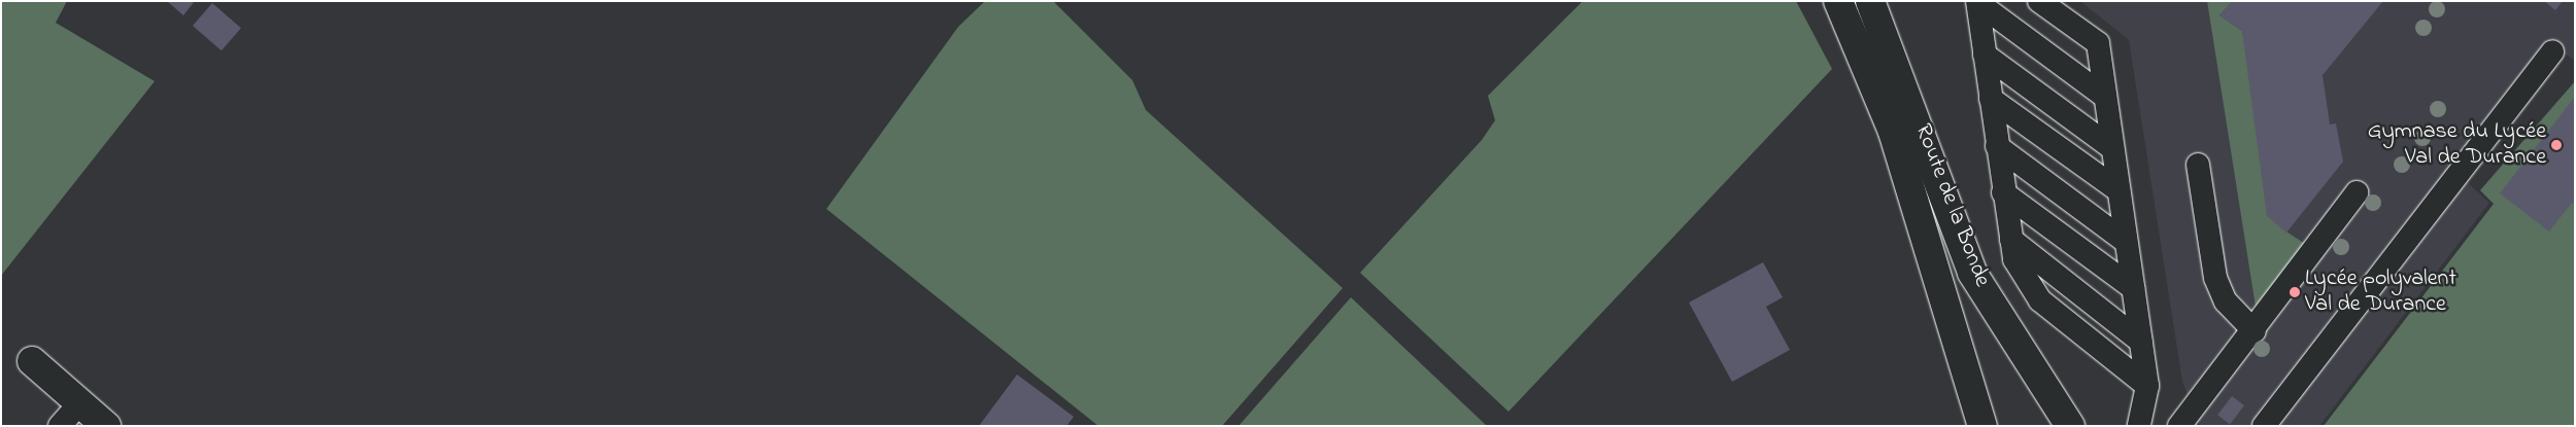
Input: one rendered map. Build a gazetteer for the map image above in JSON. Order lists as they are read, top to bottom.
{
  "streets": {
    "main road": ["Route de la Bonde"]
  },
  "places": ["Gymnase du Lycée Val de Durance", "Lycée polyvalent Val de Durance"]
}
